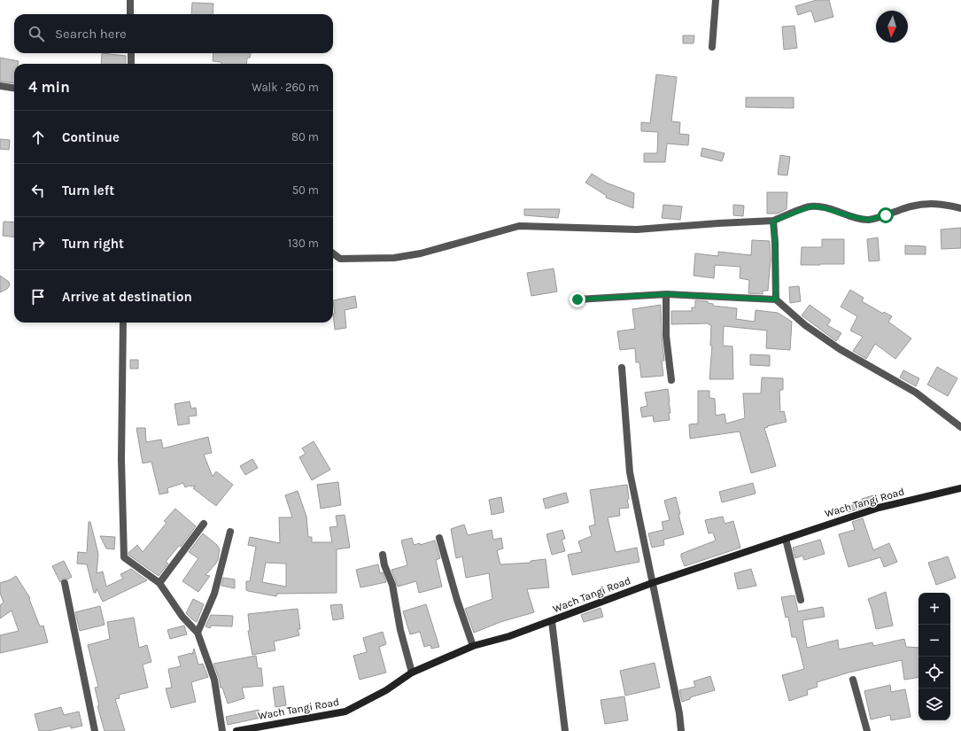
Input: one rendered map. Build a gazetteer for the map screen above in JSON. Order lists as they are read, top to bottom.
{
  "streets": {
    "main road": ["Wach Tangi Road"]
  },
  "north": "bottom",
  "page": {
    "search": "Search here",
    "heading": ["4 min", "Walk · 260 m"],
    "list": [
      ["Continue", "80 m"],
      ["Turn left", "50 m"],
      ["Turn right", "130 m"],
      "Arrive at destination"
    ],
    "map_buttons": ["+", "−"]
  }
}
